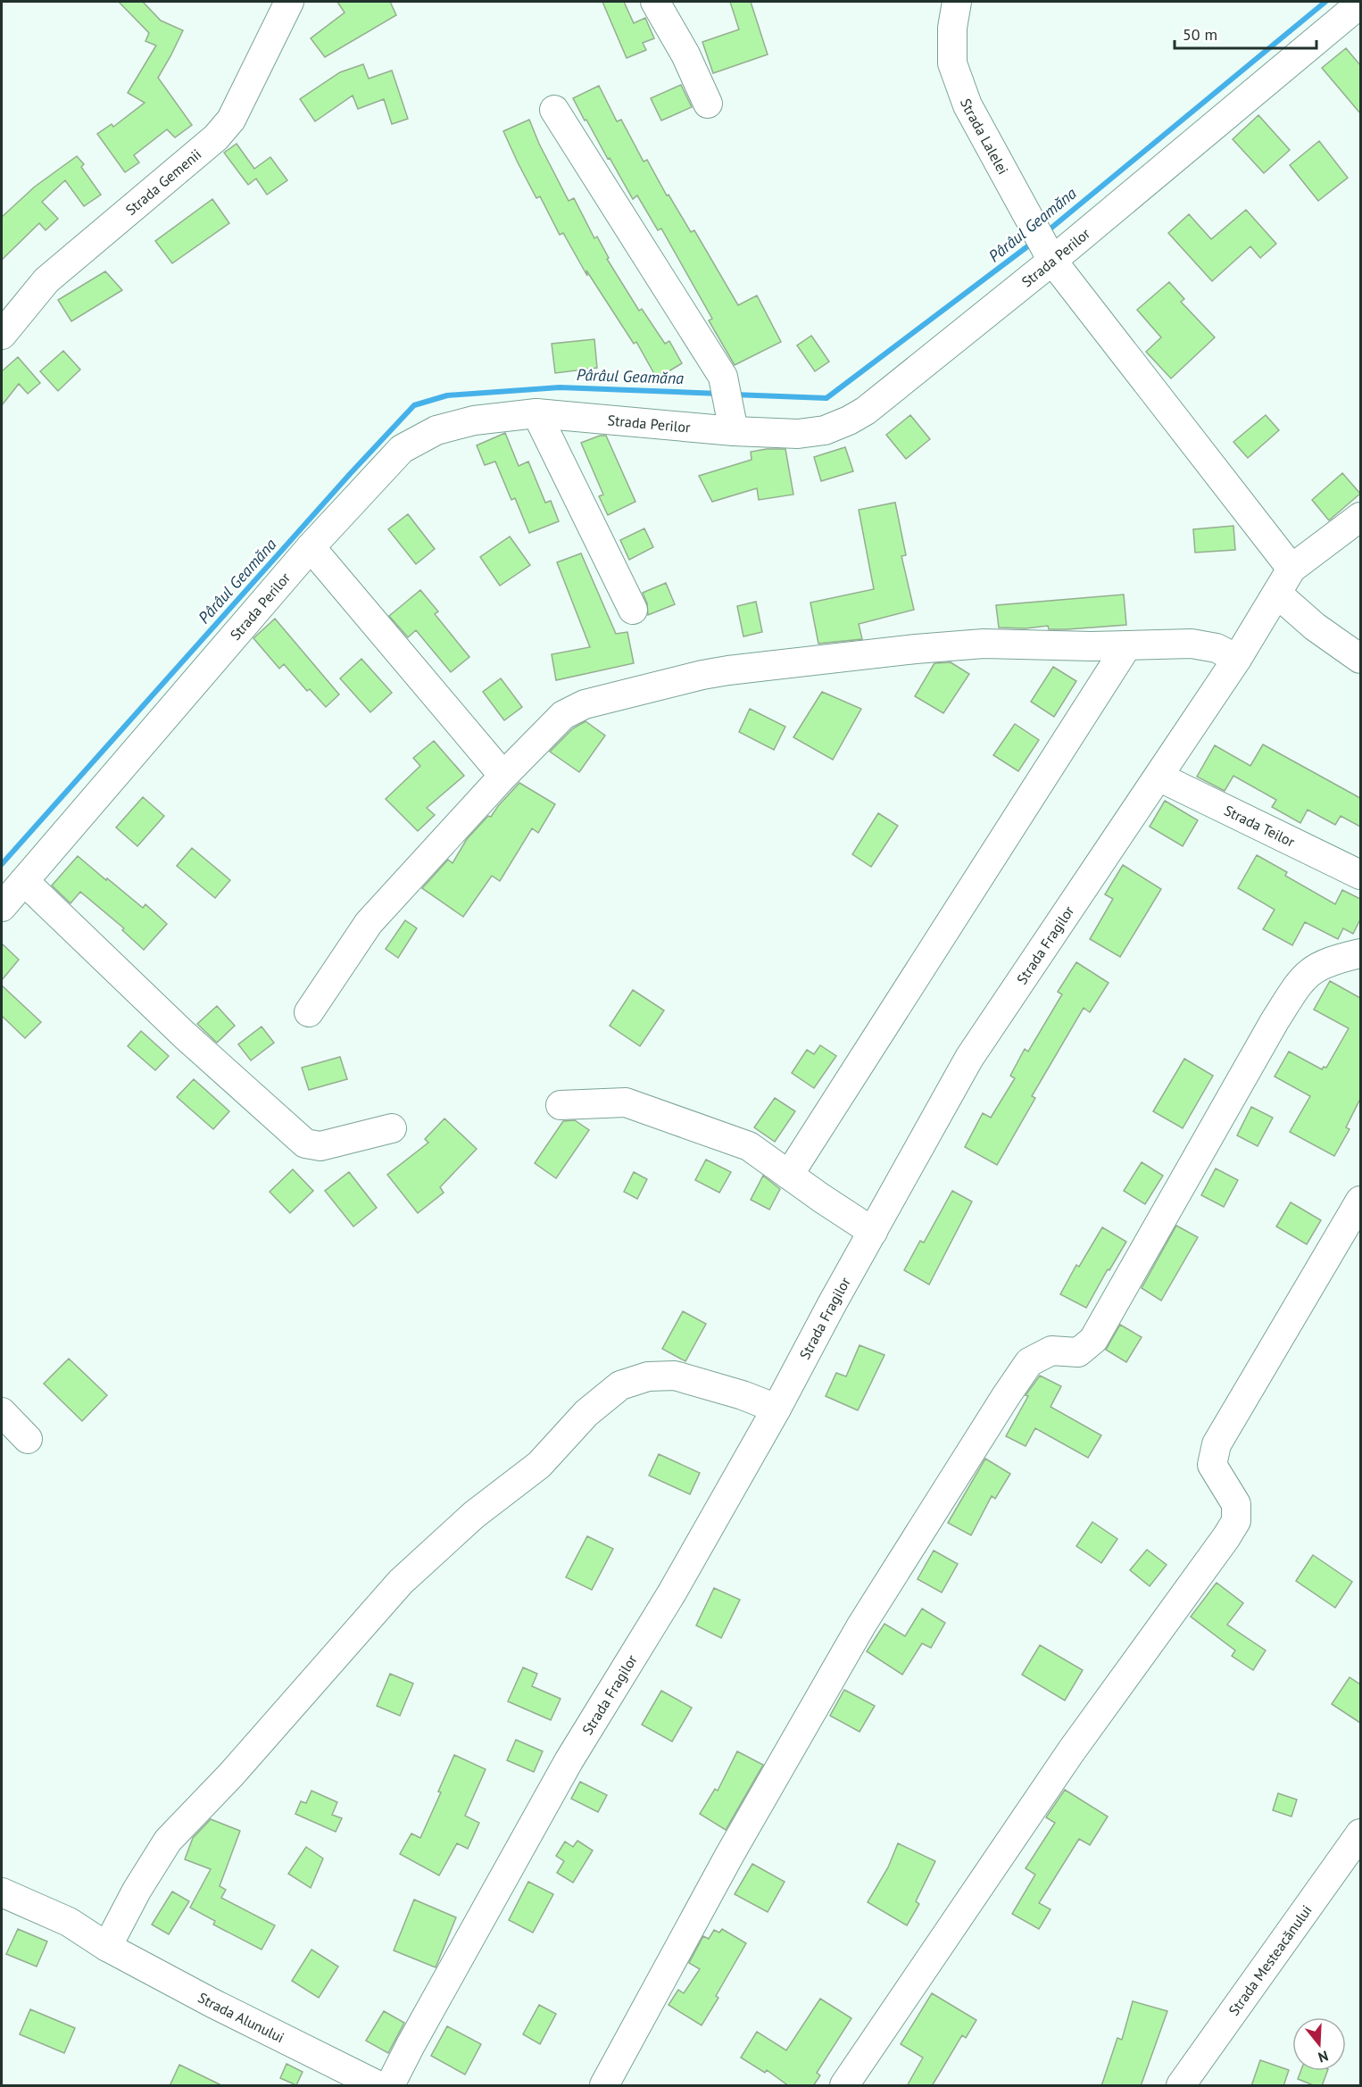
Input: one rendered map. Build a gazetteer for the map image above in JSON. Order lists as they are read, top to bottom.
{
  "streets": {
    "street": [
      "Strada Lalelei",
      "Strada Gemenii",
      "Strada Perilor",
      "Strada Teilor",
      "Strada Fragilor",
      "Strada Mesteacănului",
      "Strada Alunului"
    ]
  },
  "crossings": [
    ["Strada Lalelei", "Strada Perilor"],
    ["Strada Lalelei", "Strada Fragilor"],
    ["Strada Teilor", "Strada Fragilor"]
  ],
  "water": ["Pârâul Geamăna"],
  "scale_bar": "50 m",
  "north": "bottom"
}
